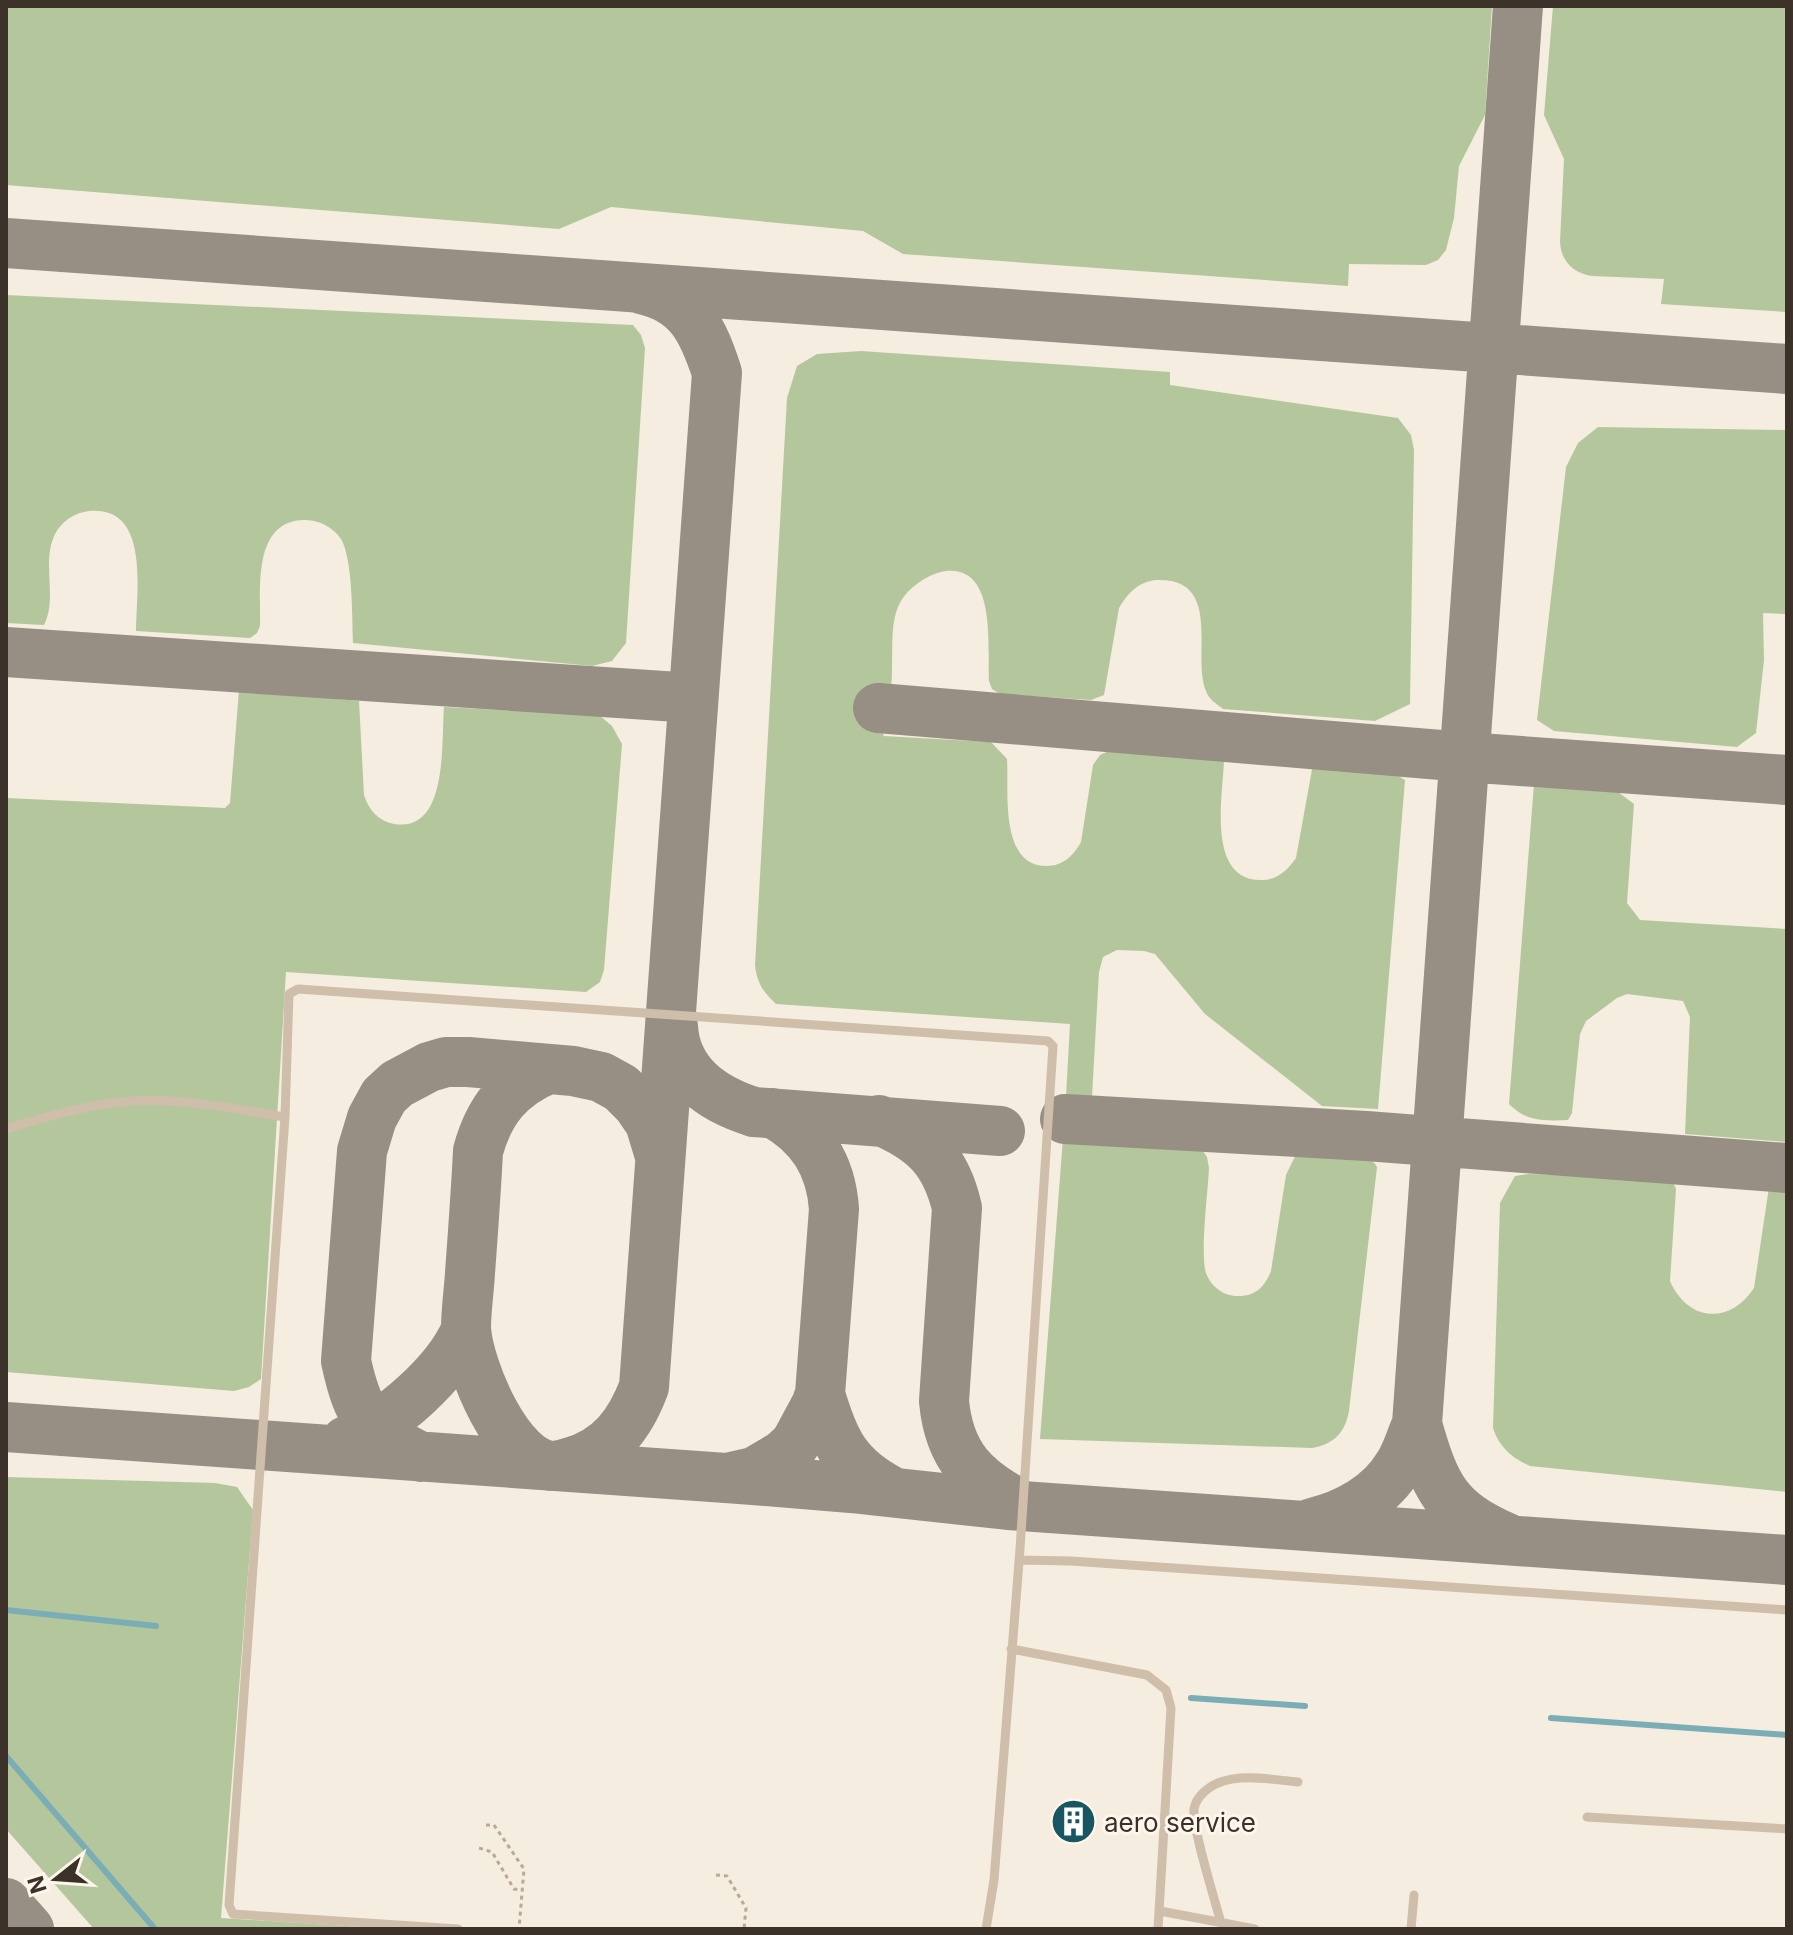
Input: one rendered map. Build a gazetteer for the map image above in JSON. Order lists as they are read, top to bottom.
{
  "places": {
    "building": ["aero service"]
  },
  "north": "left"
}
